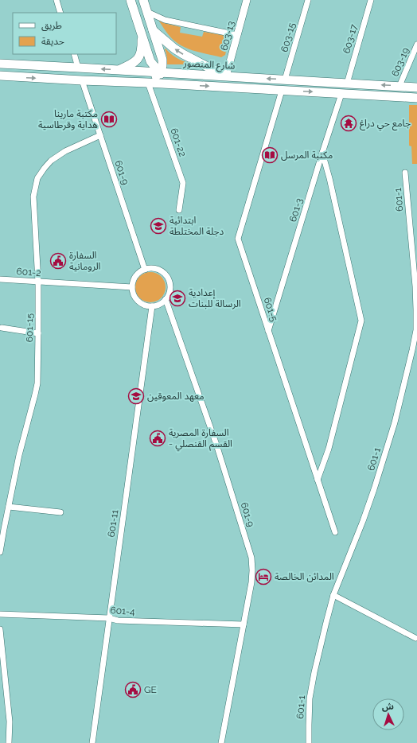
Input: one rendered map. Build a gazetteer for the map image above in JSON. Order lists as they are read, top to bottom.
{
  "streets": {
    "main road": ["شارع المنصور"],
    "street": [
      "603-13",
      "603-15",
      "603-17",
      "603-19",
      "601-22",
      "601-9",
      "601-1",
      "601-3",
      "601-2",
      "601-5",
      "601-15",
      "601-11",
      "601-4"
    ]
  },
  "crossings": [
    ["603-13", "شارع المنصور"],
    ["603-15", "شارع المنصور"],
    ["603-17", "شارع المنصور"],
    ["603-19", "شارع المنصور"],
    ["601-9", "601-2"],
    ["601-9", "601-15"],
    ["601-9", "601-11"],
    ["601-9", "601-4"],
    ["601-3", "601-5"],
    ["601-2", "601-15"],
    ["601-2", "601-11"],
    ["601-11", "601-4"]
  ],
  "places": {
    "library": ["مكتبة مارينا هداية وقرطاسية", "مكتبة المرسل"],
    "temple": ["جامع حي دراغ"],
    "school or university": ["ابتدائية دجلة المختلطة", "إعدادية الرسالة للبنات", "معهد المعوقين"],
    "public building": ["السفارة الرومانية", "السفارة المصرية - القسم القنصلي", "GE"],
    "hotel": ["المدائن الخالصة"]
  },
  "legend": ["طريق", "حديقة"],
  "north": "top"
}
